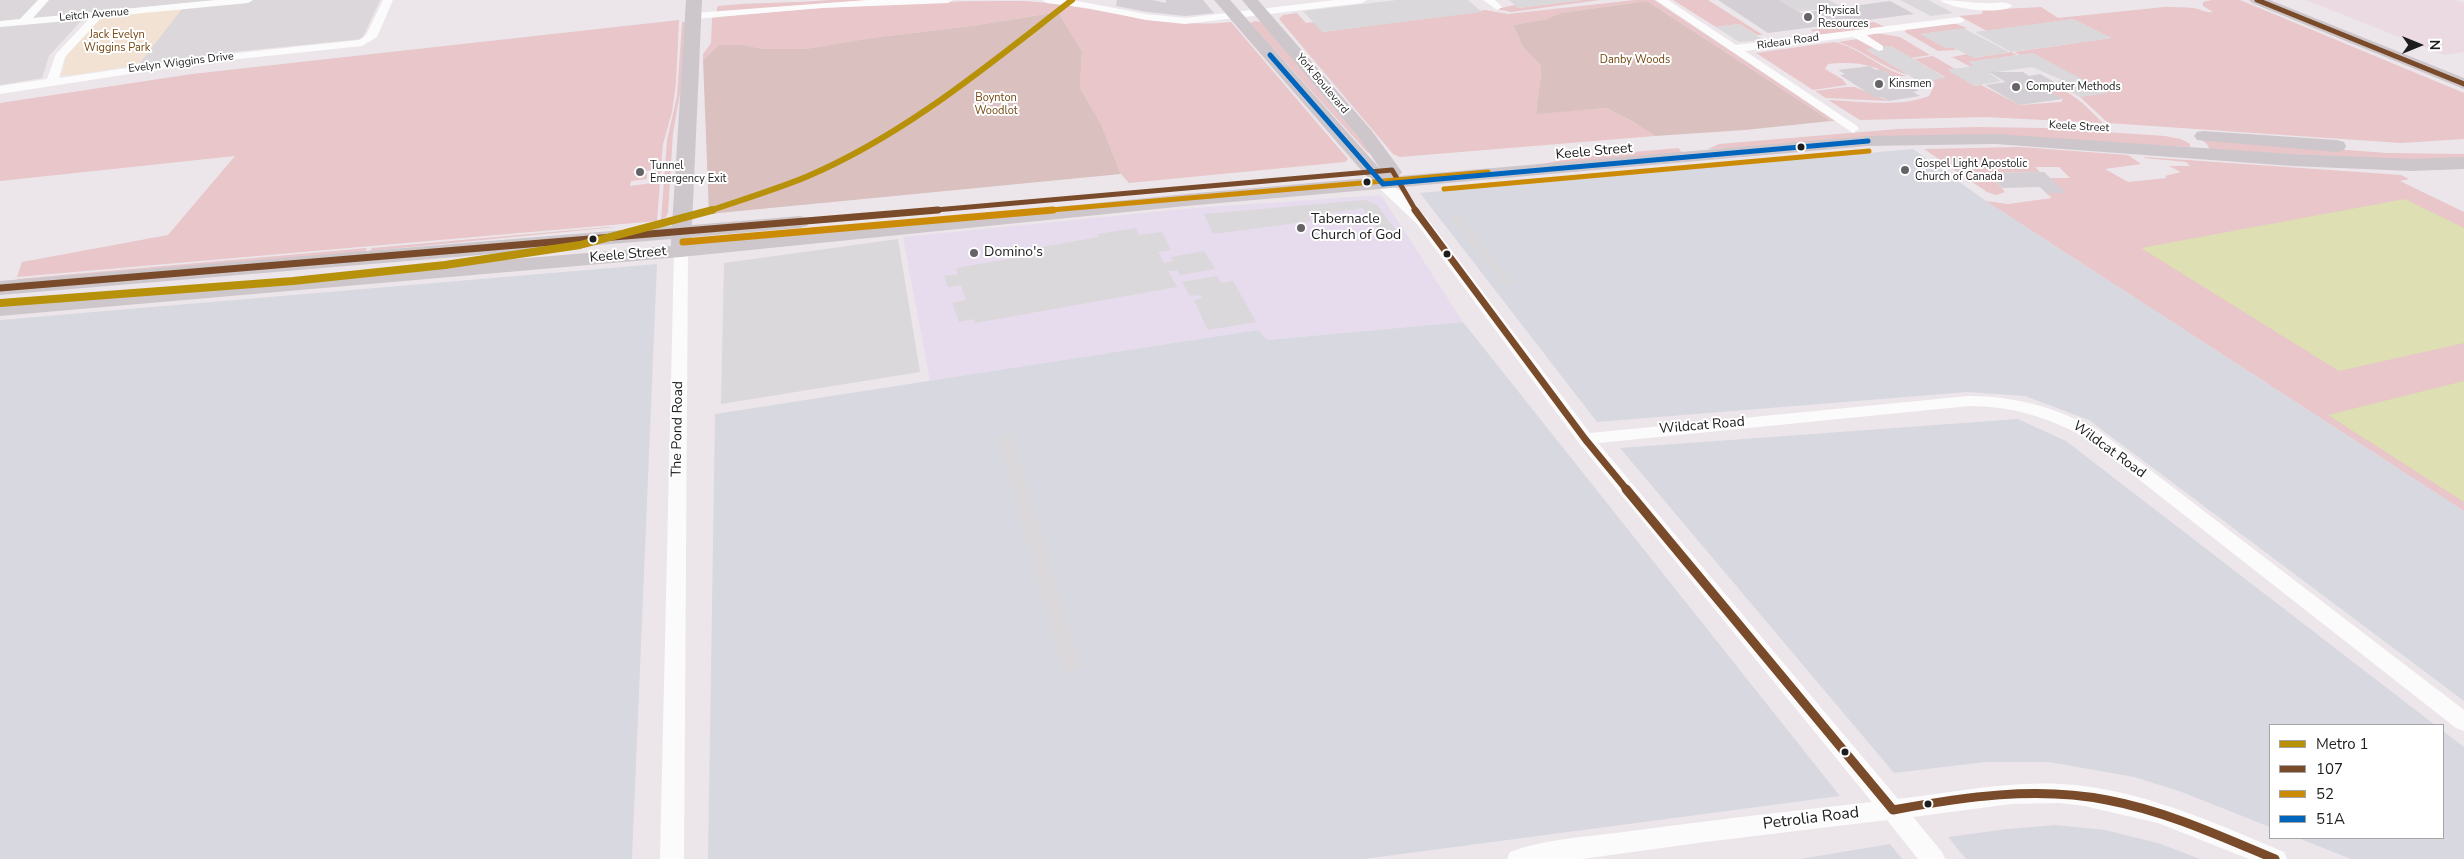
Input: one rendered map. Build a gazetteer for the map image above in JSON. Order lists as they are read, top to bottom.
{
  "streets": {
    "main road": ["York Boulevard", "Keele Street", "The Pond Road"],
    "street": [
      "Leitch Avenue",
      "Rideau Road",
      "Evelyn Wiggins Drive",
      "Wildcat Road",
      "Petrolia Road"
    ]
  },
  "crossings": [
    ["York Boulevard", "Keele Street"],
    ["Keele Street", "The Pond Road"]
  ],
  "parks": ["Jack Evelyn Wiggins Park", "Danby Woods", "Boynton Woodlot"],
  "places": [
    "Physical Resources",
    "Kinsmen",
    "Computer Methods",
    "Gospel Light Apostolic Church of Canada",
    "Tunnel Emergency Exit",
    "Tabernacle Church of God",
    "Domino's"
  ],
  "lines": [
    "metro line 1",
    "transit line 107",
    "transit line 51A",
    "transit line 52"
  ],
  "legend": [
    "Metro 1",
    "107",
    "52",
    "51A"
  ],
  "north": "right"
}
